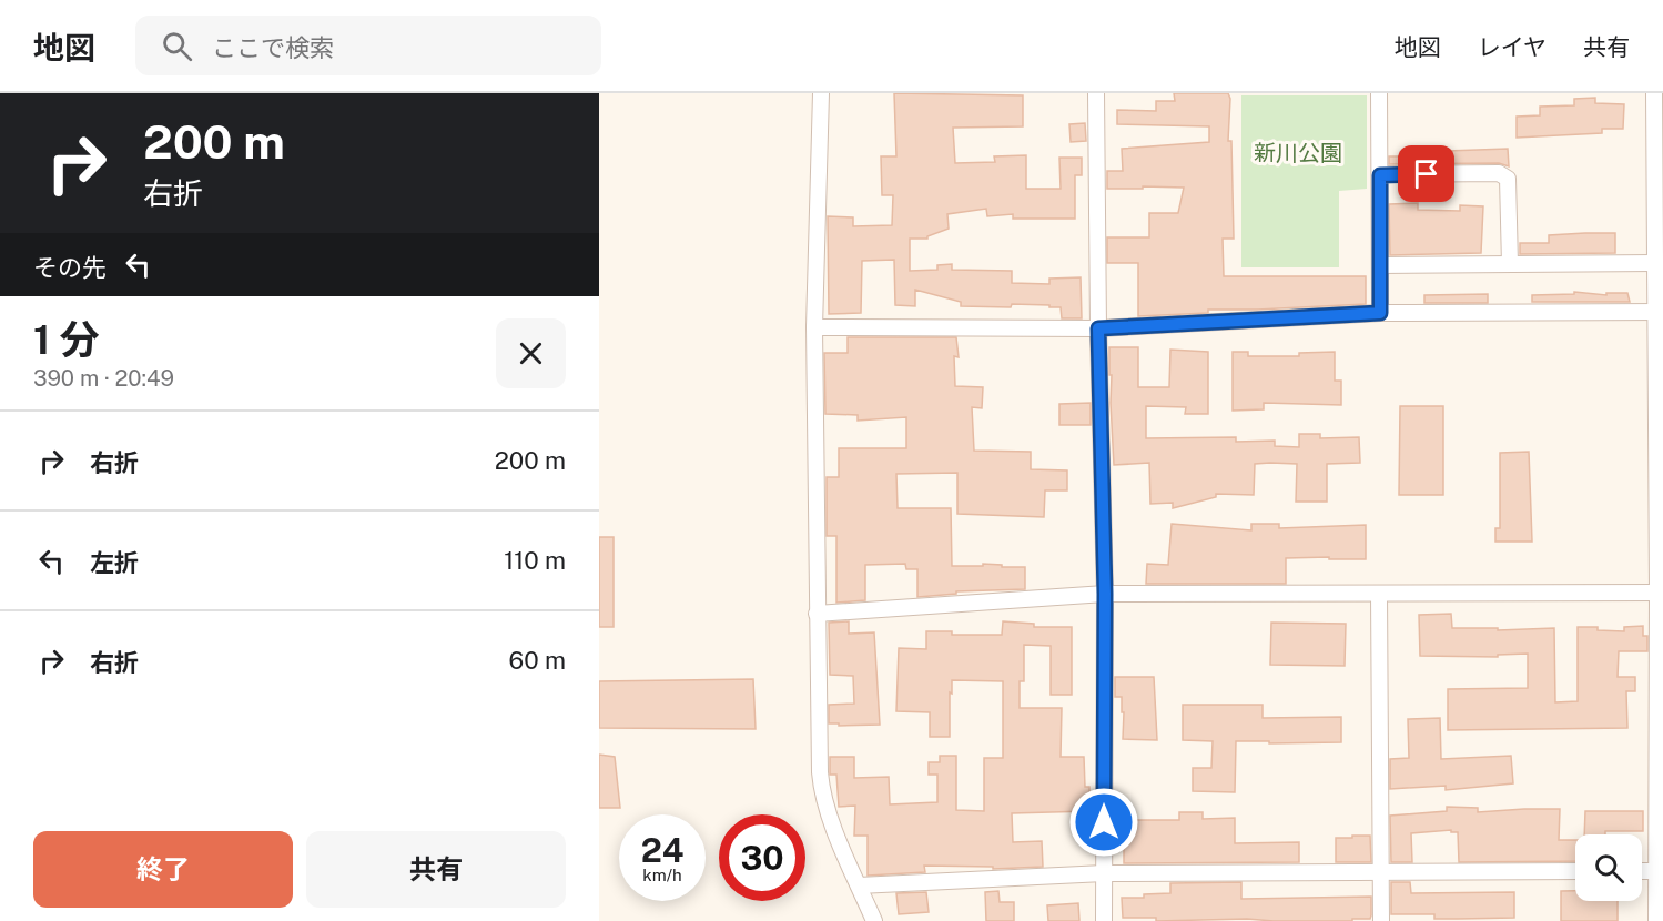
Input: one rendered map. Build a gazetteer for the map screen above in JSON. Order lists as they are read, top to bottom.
{
  "parks": ["新川公園"],
  "page": {
    "header": "地図",
    "search": "ここで検索",
    "nav": ["地図", "レイヤ", "共有"],
    "turn": ["200 m", "右折"],
    "then": "その先",
    "heading": ["1 分", "390 m · 20:49"],
    "list": [
      {
        "name": "右折",
        "value": "200 m"
      },
      {
        "name": "左折",
        "value": "110 m"
      },
      {
        "name": "右折",
        "value": "60 m"
      }
    ],
    "speed": "24 km/h",
    "limit": "30",
    "buttons": ["終了", "共有"]
  }
}
